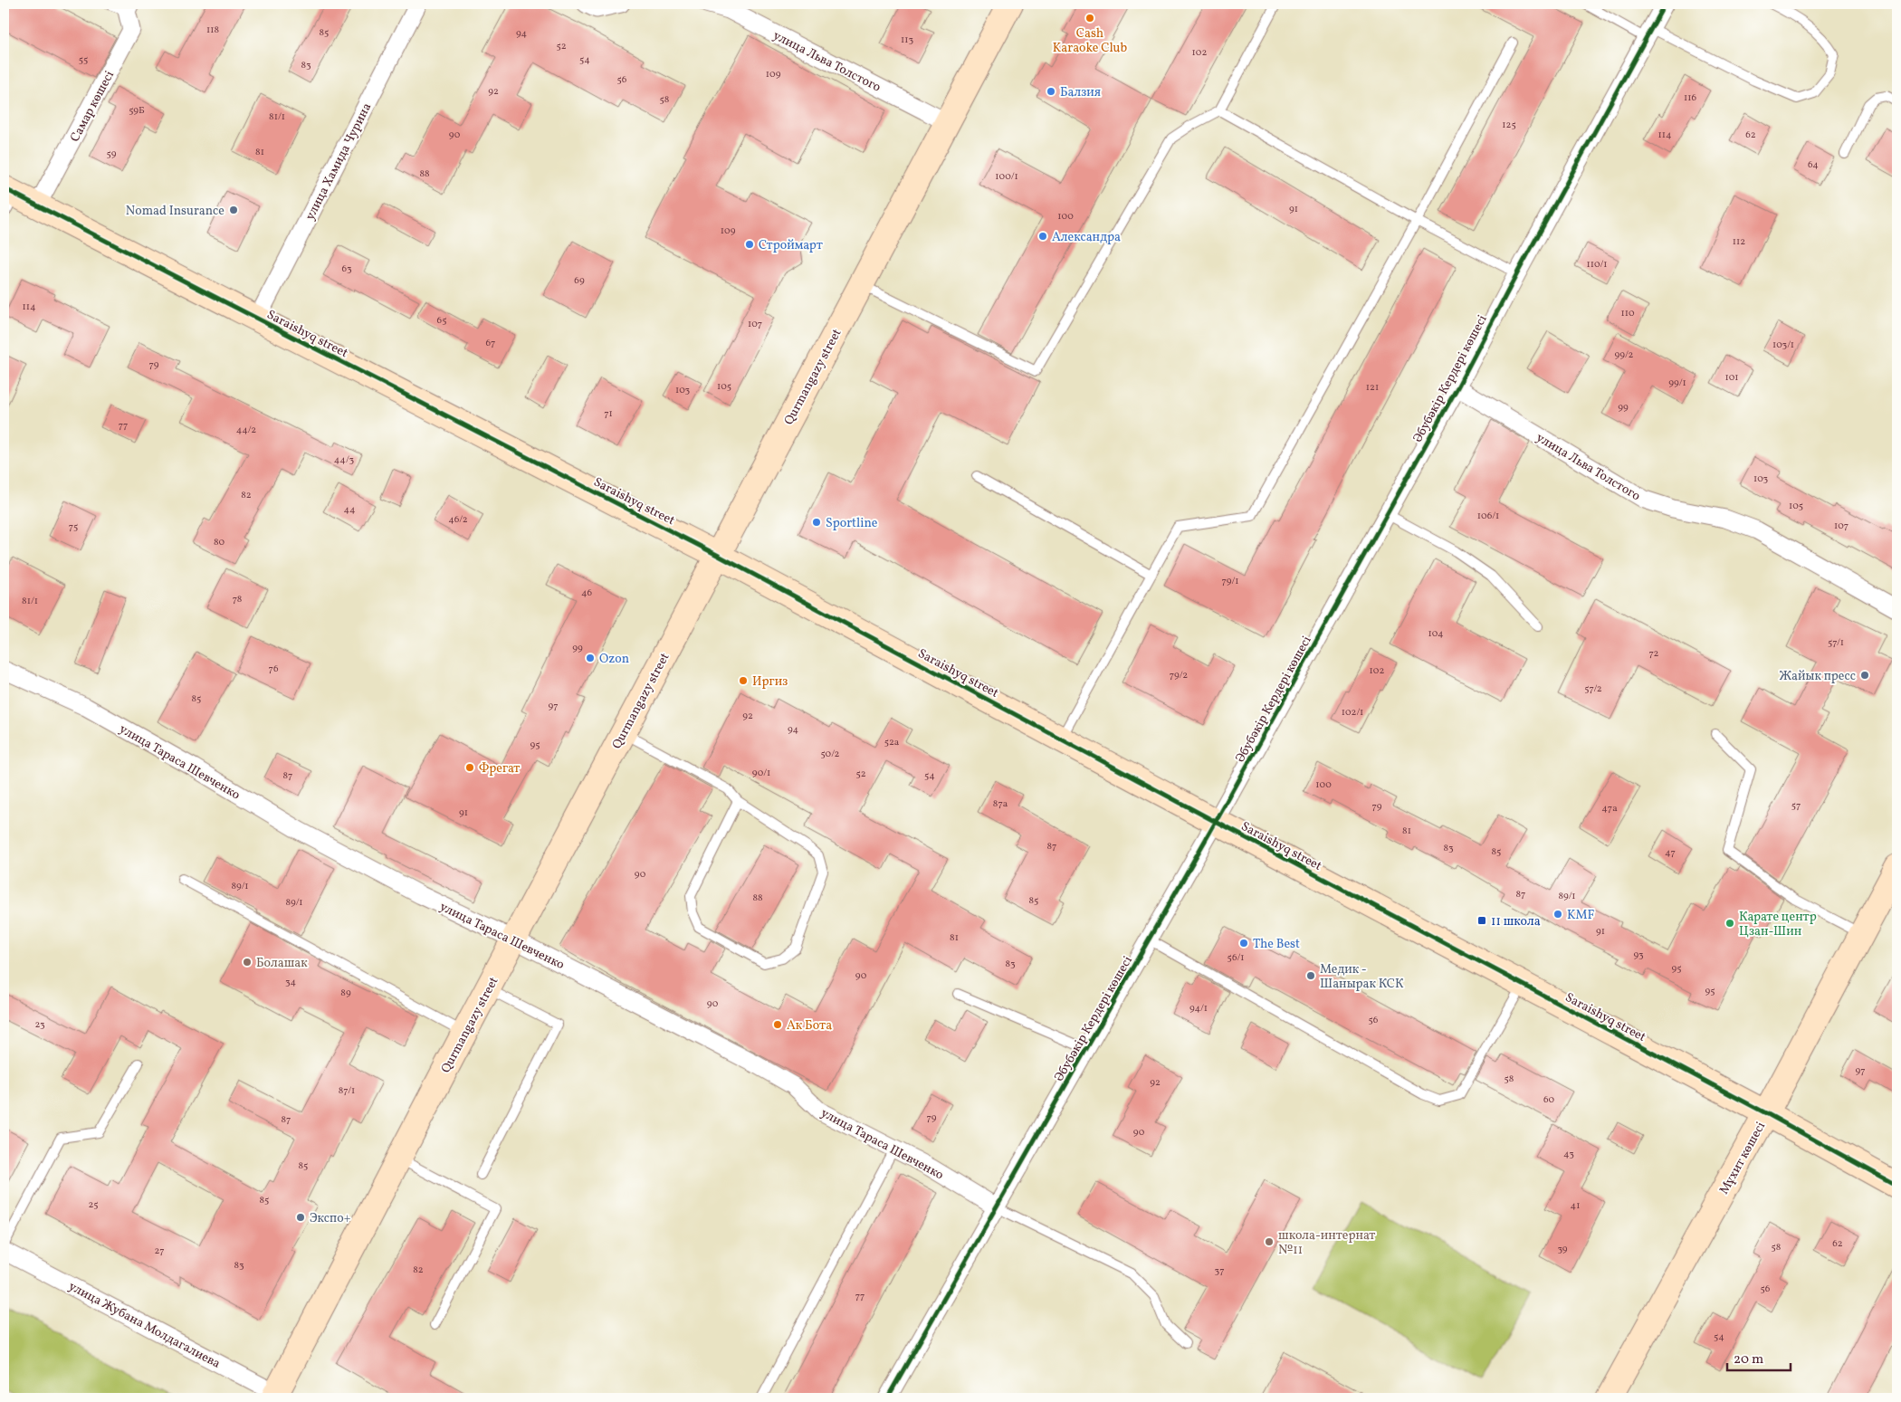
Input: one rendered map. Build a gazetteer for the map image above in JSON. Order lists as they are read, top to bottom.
{
  "streets": {
    "street": [
      "улица Льва Толстого",
      "Самар көшесі",
      "улица Хамида Чурина",
      "Saraishyq street",
      "Qurmangazy street",
      "Әбубәкір Кердері көшесі",
      "улица Тараса Шевченко",
      "Мұхит көшесі",
      "улица Жубана Молдагалиева"
    ]
  },
  "crossings": [
    ["улица Льва Толстого", "Qurmangazy street"],
    ["улица Льва Толстого", "Әбубәкір Кердері көшесі"],
    ["Самар көшесі", "Saraishyq street"],
    ["улица Хамида Чурина", "Saraishyq street"],
    ["Saraishyq street", "Qurmangazy street"],
    ["Saraishyq street", "Әбубәкір Кердері көшесі"],
    ["Saraishyq street", "Мұхит көшесі"],
    ["Qurmangazy street", "улица Тараса Шевченко"],
    ["Qurmangazy street", "улица Жубана Молдагалиева"],
    ["Әбубәкір Кердері көшесі", "улица Тараса Шевченко"]
  ],
  "places": {
    "other": [
      "Cash Karaoke Club",
      "Балзия",
      "Nomad Insurance",
      "Александра",
      "Строймарт",
      "Sportline",
      "Ozon",
      "Жайык пресс",
      "Иргиз",
      "Фрегат",
      "KMF",
      "Карате центр Цзан-Шин",
      "The Best",
      "Болашак",
      "Медик - Шанырак КСК",
      "Ак Бота",
      "Экспо+",
      "школа-интернат №11"
    ],
    "transit": ["11 школа"]
  },
  "house_numbers": [
    "118",
    "85",
    "94",
    "113",
    "52",
    "102",
    "55",
    "54",
    "83",
    "109",
    "56",
    "92",
    "116",
    "58",
    "59Б",
    "81/1",
    "125",
    "90",
    "114",
    "62",
    "81",
    "59",
    "64",
    "88",
    "100/1",
    "91",
    "100",
    "109",
    "112",
    "110/1",
    "63",
    "69",
    "114",
    "110",
    "65",
    "107",
    "67",
    "103/1",
    "99/2",
    "79",
    "101",
    "99/1",
    "105",
    "121",
    "103",
    "99",
    "71",
    "77",
    "44/2",
    "44/3",
    "103",
    "82",
    "105",
    "44",
    "106/1",
    "46/2",
    "107",
    "75",
    "80",
    "79/1",
    "46",
    "78",
    "81/1",
    "104",
    "57/1",
    "99",
    "72",
    "76",
    "102",
    "79/2",
    "57/2",
    "85",
    "97",
    "102/1",
    "92",
    "94",
    "52а",
    "95",
    "50/2",
    "90/1",
    "52",
    "87",
    "54",
    "100",
    "87а",
    "57",
    "79",
    "47а",
    "91",
    "81",
    "87",
    "83",
    "85",
    "47",
    "90",
    "89/1",
    "87",
    "89/1",
    "88",
    "85",
    "89/1",
    "91",
    "81",
    "93",
    "56/1",
    "83",
    "95",
    "90",
    "34",
    "95",
    "89",
    "90",
    "94/1",
    "56",
    "23",
    "97",
    "58",
    "92",
    "87/1",
    "60",
    "79",
    "87",
    "90",
    "43",
    "85",
    "85",
    "25",
    "41",
    "62",
    "58",
    "39",
    "27",
    "83",
    "82",
    "37",
    "56",
    "77",
    "54"
  ],
  "scale_bar": "20 m"
}
